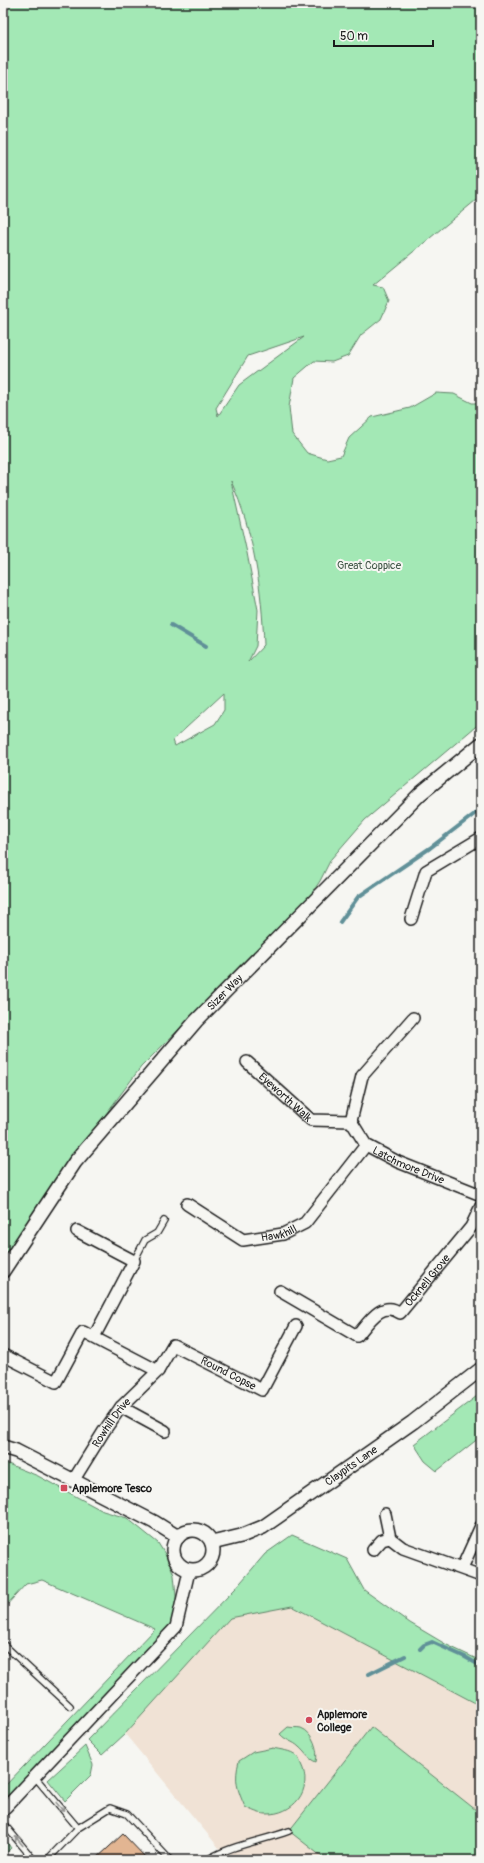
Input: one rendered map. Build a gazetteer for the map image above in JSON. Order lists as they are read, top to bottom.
{
  "streets": {
    "street": [
      "Sizer Way",
      "Eyeworth Walk",
      "Latchmore Drive",
      "Hawkhill",
      "Ocknell Grove",
      "Round Copse",
      "Rowhill Drive",
      "Claypits Lane"
    ]
  },
  "crossings": [
    ["Eyeworth Walk", "Latchmore Drive"],
    ["Latchmore Drive", "Hawkhill"],
    ["Round Copse", "Rowhill Drive"]
  ],
  "parks": ["Great Coppice"],
  "places": {
    "transit": ["Applemore Tesco"],
    "other": ["Applemore College"]
  },
  "scale_bar": "50 m"
}
